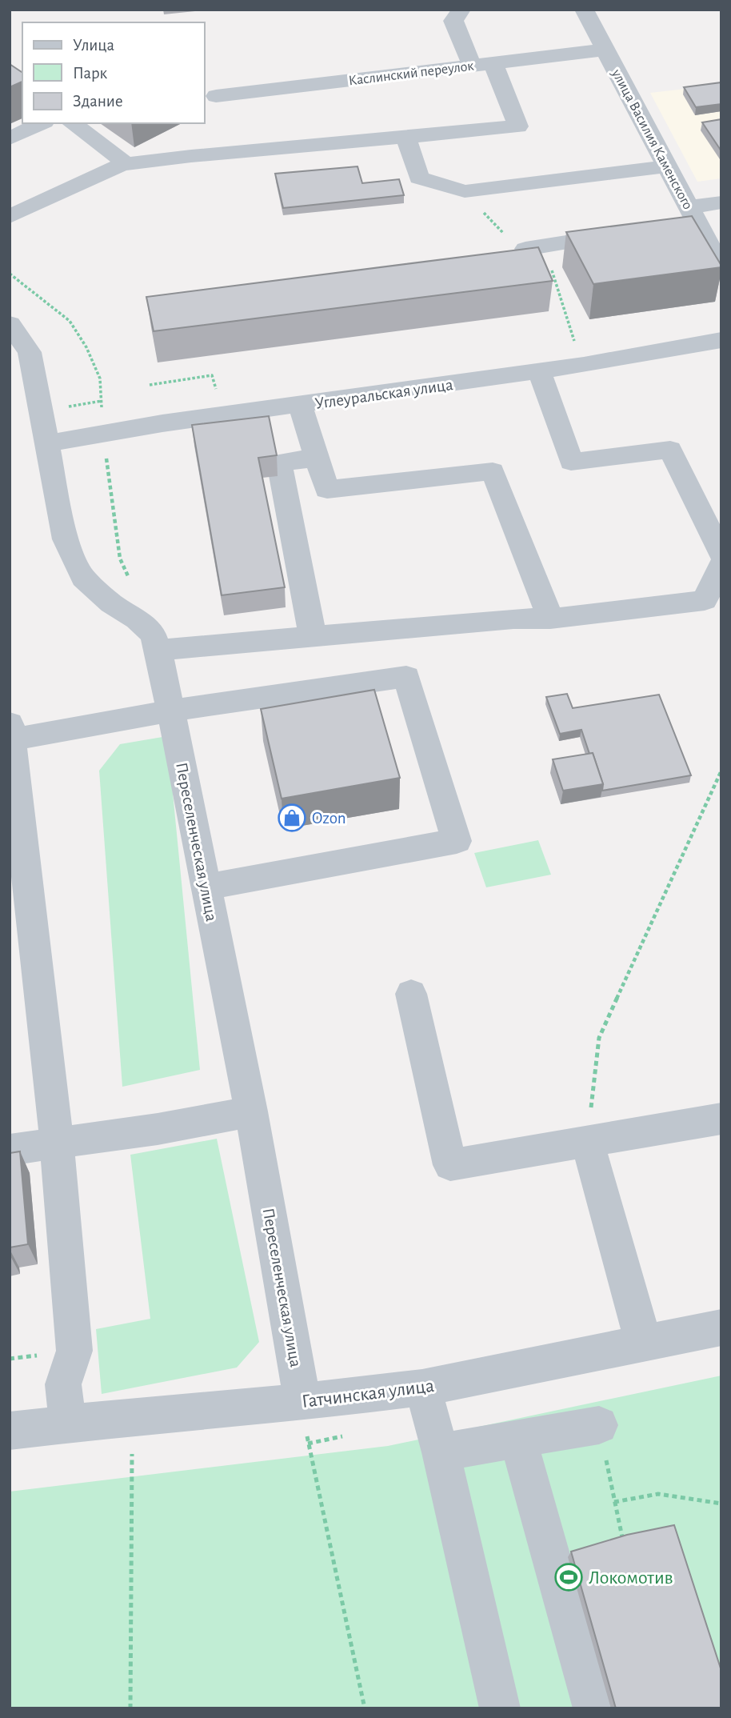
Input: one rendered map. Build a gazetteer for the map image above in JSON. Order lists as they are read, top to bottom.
{
  "streets": {
    "street": [
      "Каслинский переулок",
      "улица Василия Каменского",
      "Углеуральская улица",
      "Переселенческая улица",
      "Гатчинская улица"
    ]
  },
  "crossings": [
    ["Каслинский переулок", "улица Василия Каменского"],
    ["Углеуральская улица", "Переселенческая улица"],
    ["Переселенческая улица", "Гатчинская улица"]
  ],
  "places": {
    "shop": ["Ozon"],
    "sports": ["Локомотив"]
  },
  "legend": ["Улица", "Парк", "Здание"]
}
